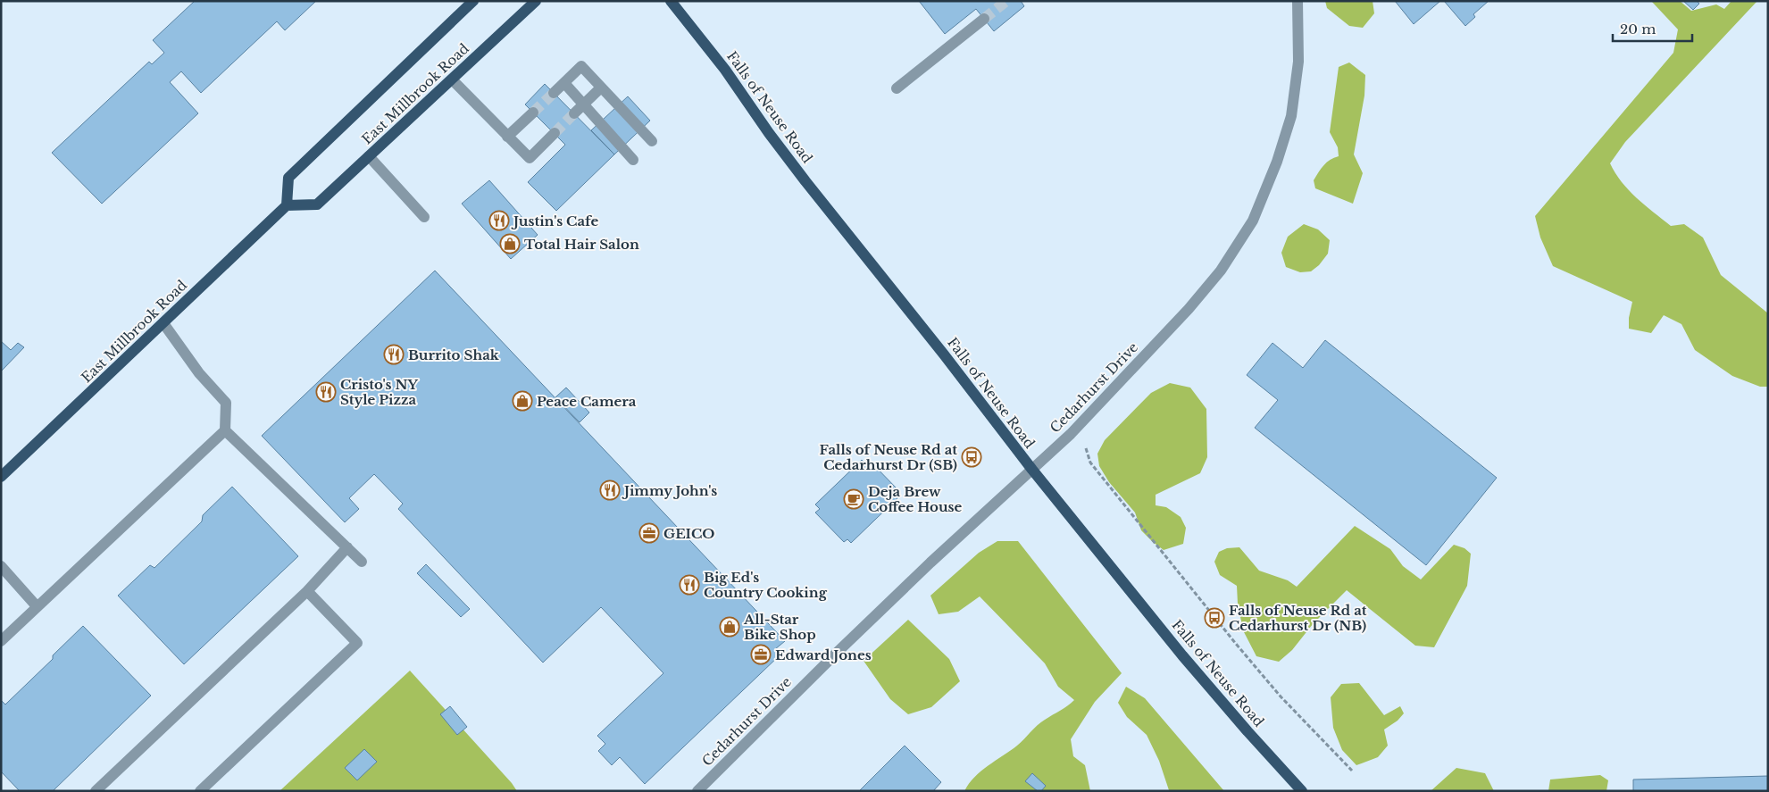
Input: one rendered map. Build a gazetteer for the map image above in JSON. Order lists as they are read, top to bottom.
{
  "streets": {
    "main road": ["East Millbrook Road", "Falls of Neuse Road"],
    "street": ["Cedarhurst Drive"]
  },
  "crossings": [
    ["Falls of Neuse Road", "Cedarhurst Drive"]
  ],
  "places": {
    "restaurant": [
      "Justin's Cafe",
      "Burrito Shak",
      "Cristo's NY Style Pizza",
      "Jimmy John's",
      "Big Ed's Country Cooking"
    ],
    "shop": ["Total Hair Salon", "Peace Camera", "All-Star Bike Shop"],
    "bus stop": ["Falls of Neuse Rd at Cedarhurst Dr (SB)", "Falls of Neuse Rd at Cedarhurst Dr (NB)"],
    "cafe": ["Deja Brew Coffee House"],
    "office": ["GEICO", "Edward Jones"]
  },
  "scale_bar": "20 m"
}
